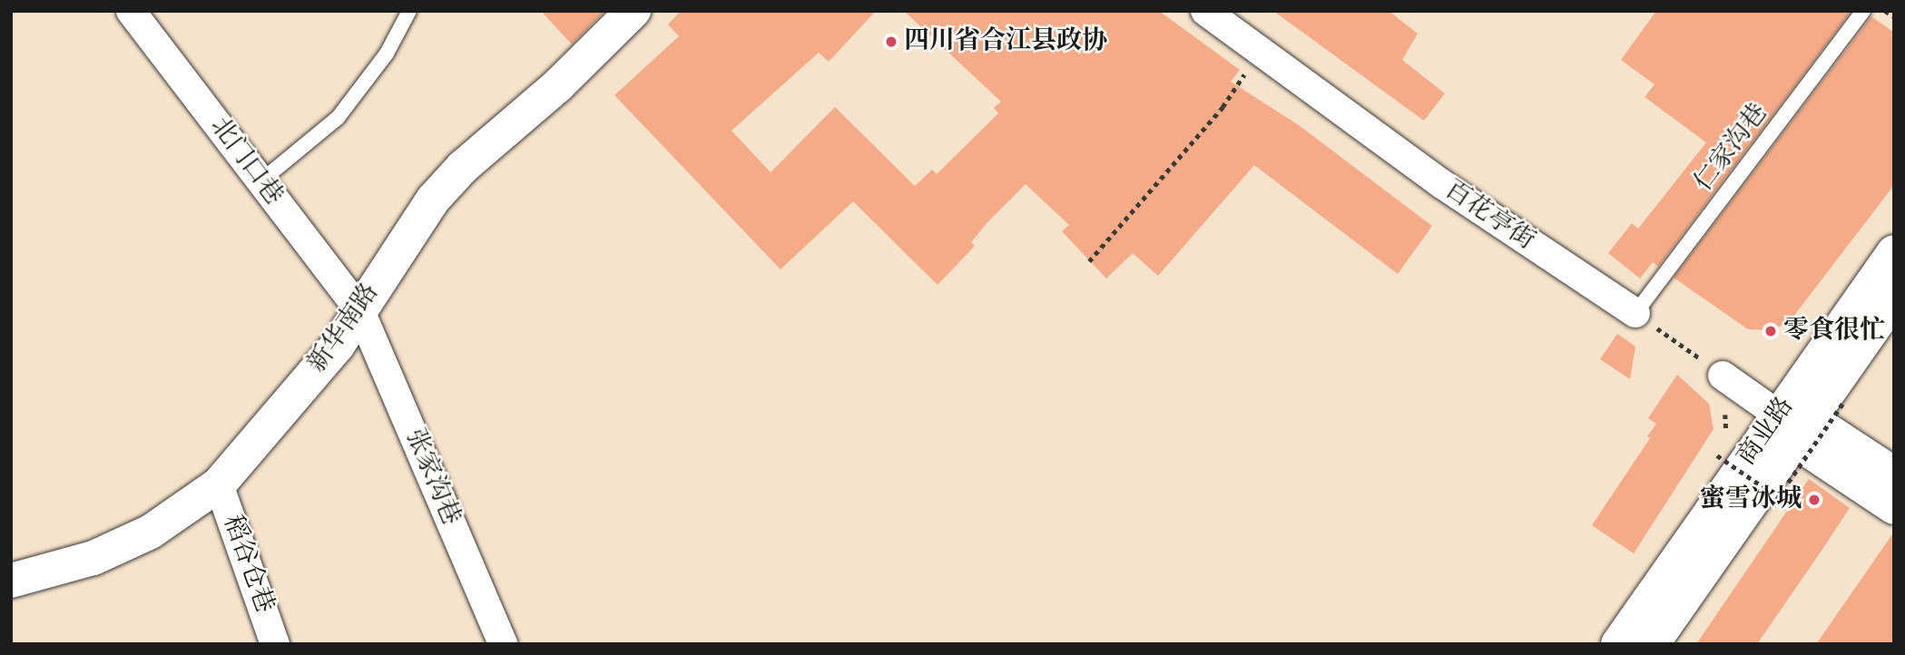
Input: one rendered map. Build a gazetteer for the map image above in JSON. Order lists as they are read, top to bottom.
{
  "streets": {
    "street": [
      "北门口巷",
      "百花亭街",
      "新华南路",
      "商业路",
      "张家沟巷",
      "稻谷仓巷"
    ],
    "lane": ["仁家沟巷"]
  },
  "crossings": [
    ["仁家沟巷", "百花亭街"],
    ["北门口巷", "新华南路"],
    ["北门口巷", "张家沟巷"],
    ["新华南路", "张家沟巷"],
    ["新华南路", "稻谷仓巷"]
  ],
  "places": ["四川省合江县政协", "零食很忙", "蜜雪冰城"]
}
